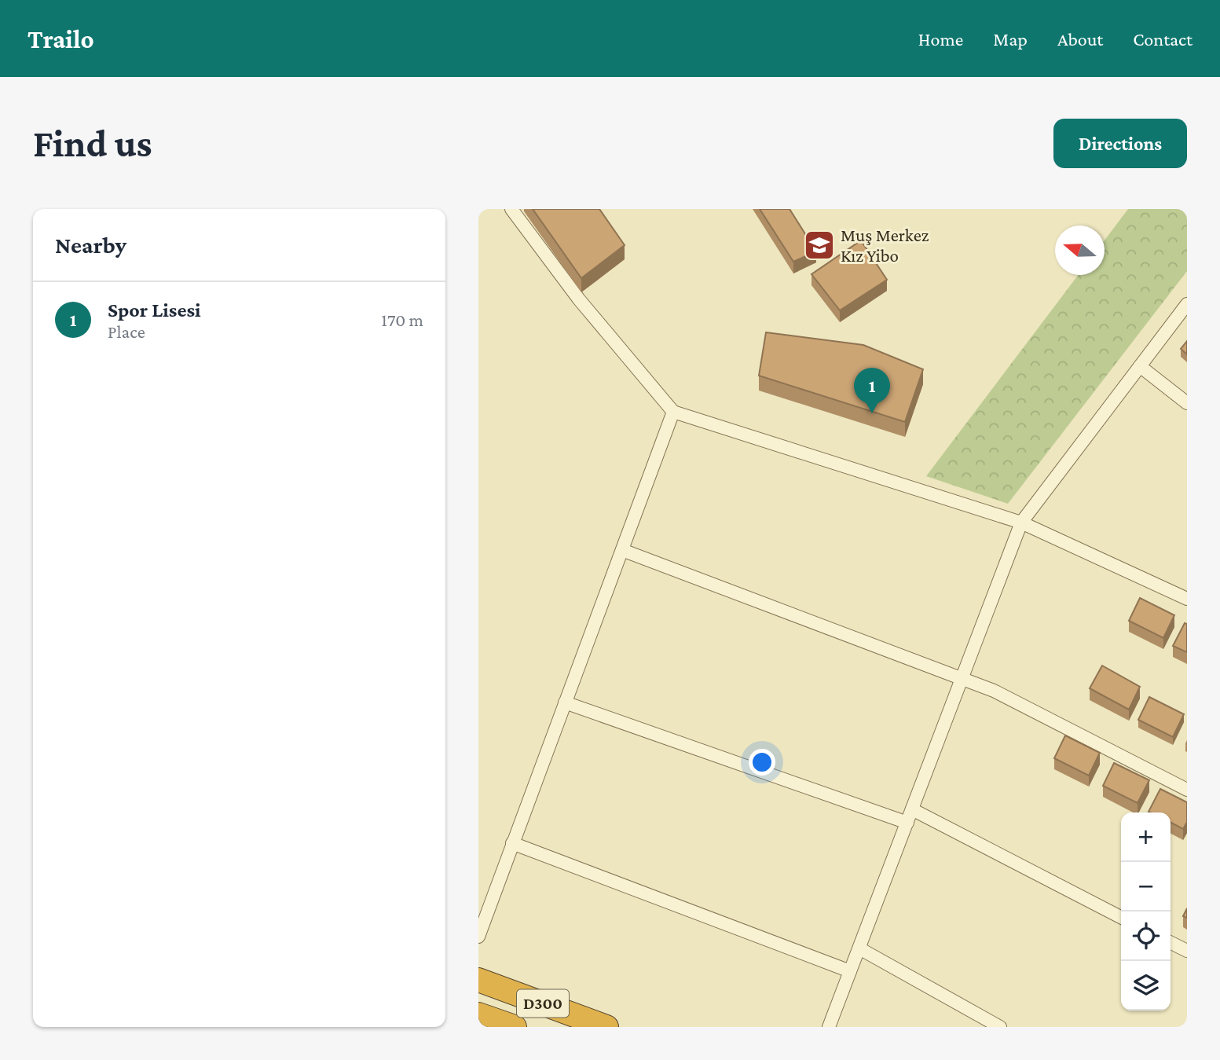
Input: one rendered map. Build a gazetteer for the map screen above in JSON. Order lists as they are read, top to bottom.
{
  "streets": {
    "highway": ["D300"]
  },
  "places": {
    "school or university": ["Muş Merkez Kız Yibo"]
  },
  "north": "left",
  "page": {
    "header": "Trailo",
    "nav": [
      "Home",
      "Map",
      "About",
      "Contact"
    ],
    "buttons": "Directions",
    "title": "Find us",
    "heading": "Nearby",
    "list": [
      {
        "mark": "1",
        "name": "Spor Lisesi",
        "note": "Place",
        "value": "170 m"
      }
    ],
    "pins": "1",
    "map_buttons": ["+", "−"]
  }
}
